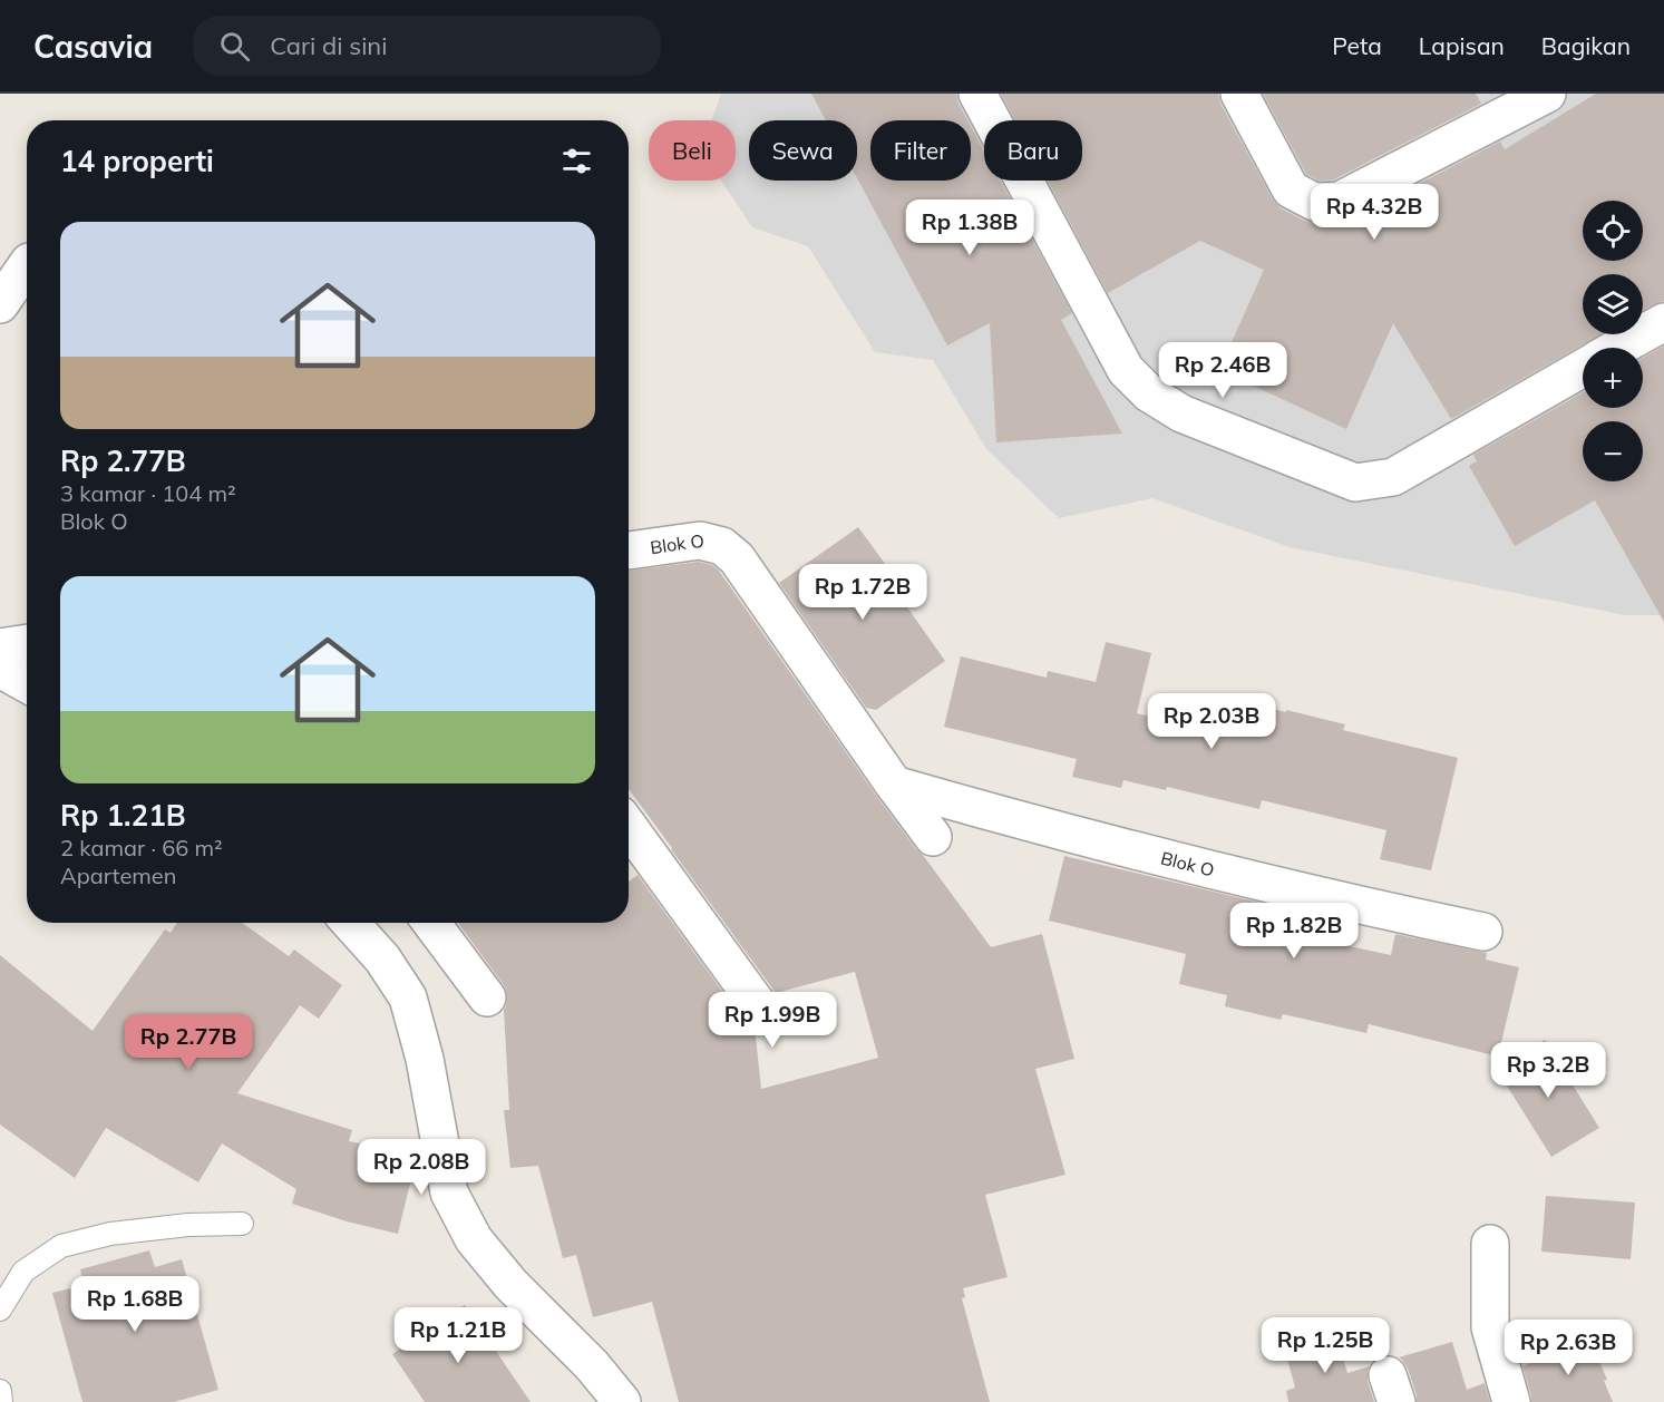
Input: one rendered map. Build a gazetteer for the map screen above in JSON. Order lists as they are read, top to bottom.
{
  "streets": {
    "street": ["Blok O"]
  },
  "page": {
    "header": "Casavia",
    "search": "Cari di sini",
    "nav": ["Peta", "Lapisan", "Bagikan"],
    "chip": [
      "Beli",
      "Sewa",
      "Filter",
      "Baru"
    ],
    "heading": "14 properti",
    "price": [
      "Rp 4.32B",
      "Rp 1.38B",
      "Rp 2.46B",
      "Rp 1.72B",
      "Rp 2.03B",
      "Rp 1.82B",
      "Rp 1.99B",
      "Rp 2.77B",
      "Rp 3.2B",
      "Rp 2.08B",
      "Rp 1.68B",
      "Rp 1.21B",
      "Rp 1.25B",
      "Rp 2.63B"
    ],
    "map_buttons": ["+", "−"],
    "list": [
      {
        "name": "Rp 2.77B",
        "note": "3 kamar · 104 m² · Blok O"
      },
      {
        "name": "Rp 1.21B",
        "note": "2 kamar · 66 m² · Apartemen"
      }
    ]
  }
}
